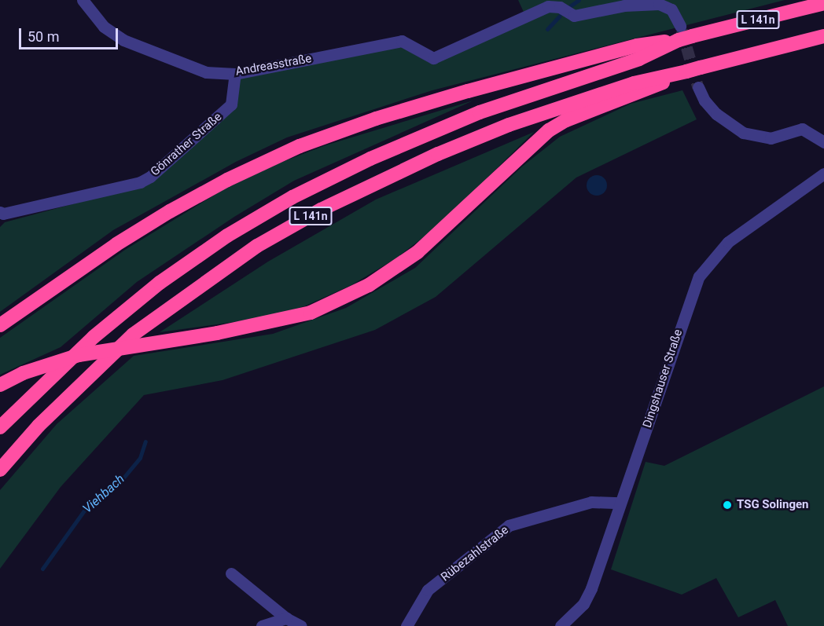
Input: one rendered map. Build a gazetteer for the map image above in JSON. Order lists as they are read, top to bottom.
{
  "streets": {
    "highway": ["L 141n"],
    "street": [
      "Andreasstraße",
      "Gönrather Straße",
      "Dingshauser Straße",
      "Rübezahlstraße"
    ]
  },
  "crossings": [
    ["Andreasstraße", "Gönrather Straße"],
    ["Dingshauser Straße", "Rübezahlstraße"]
  ],
  "water": ["Viehbach"],
  "places": ["TSG Solingen"],
  "scale_bar": "50 m"
}
